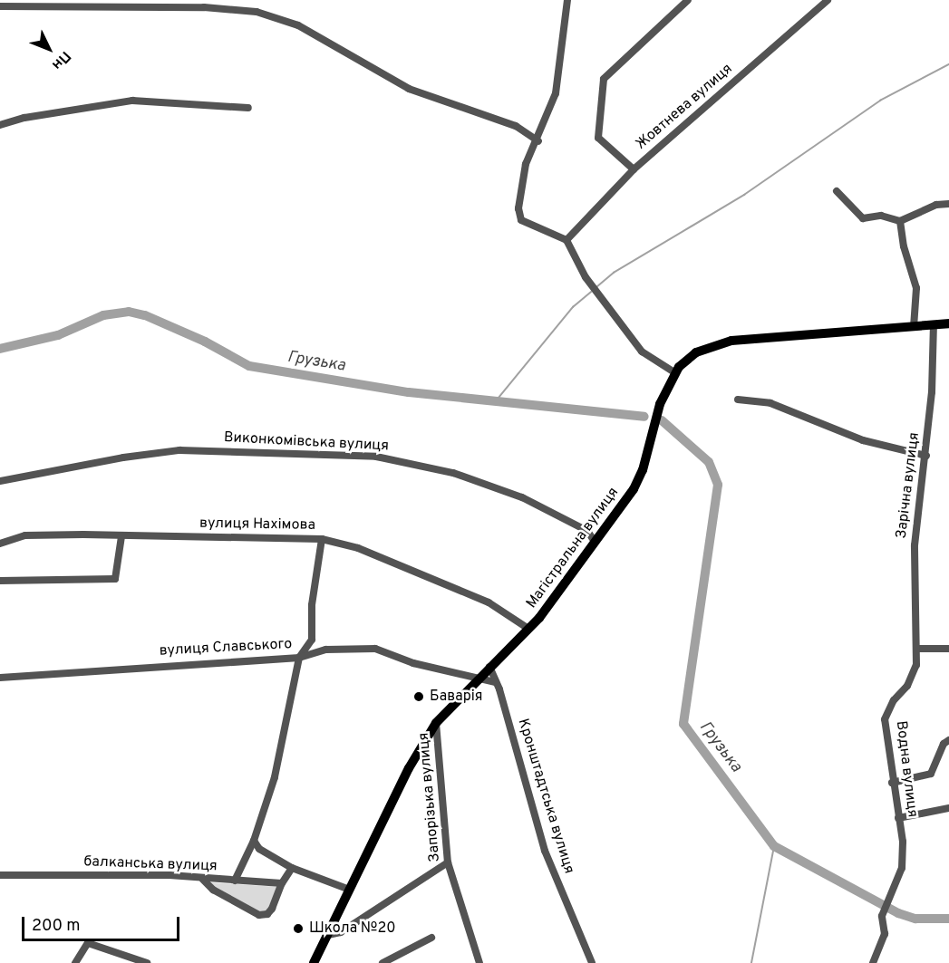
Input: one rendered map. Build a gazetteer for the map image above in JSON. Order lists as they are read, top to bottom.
{
  "streets": {
    "main road": ["Магістральна вулиця"],
    "street": [
      "Жовтнева вулиця",
      "Виконкомівська вулиця",
      "Зарічна вулиця",
      "вулиця Нахімова",
      "вулиця Славського",
      "Водна вулиця",
      "Кронштадтська вулиця",
      "Запорізька вулиця",
      "балканська вулиця"
    ]
  },
  "crossings": [
    ["Виконкомівська вулиця", "Магістральна вулиця"],
    ["Зарічна вулиця", "Магістральна вулиця"],
    ["Зарічна вулиця", "Водна вулиця"],
    ["вулиця Нахімова", "Магістральна вулиця"],
    ["Магістральна вулиця", "вулиця Славського"],
    ["Магістральна вулиця", "Кронштадтська вулиця"],
    ["Магістральна вулиця", "Запорізька вулиця"],
    ["вулиця Славського", "Кронштадтська вулиця"]
  ],
  "water": ["Грузька"],
  "places": ["Баварія", "Школа №20"],
  "scale_bar": "200 m",
  "north": "bottom right"
}
